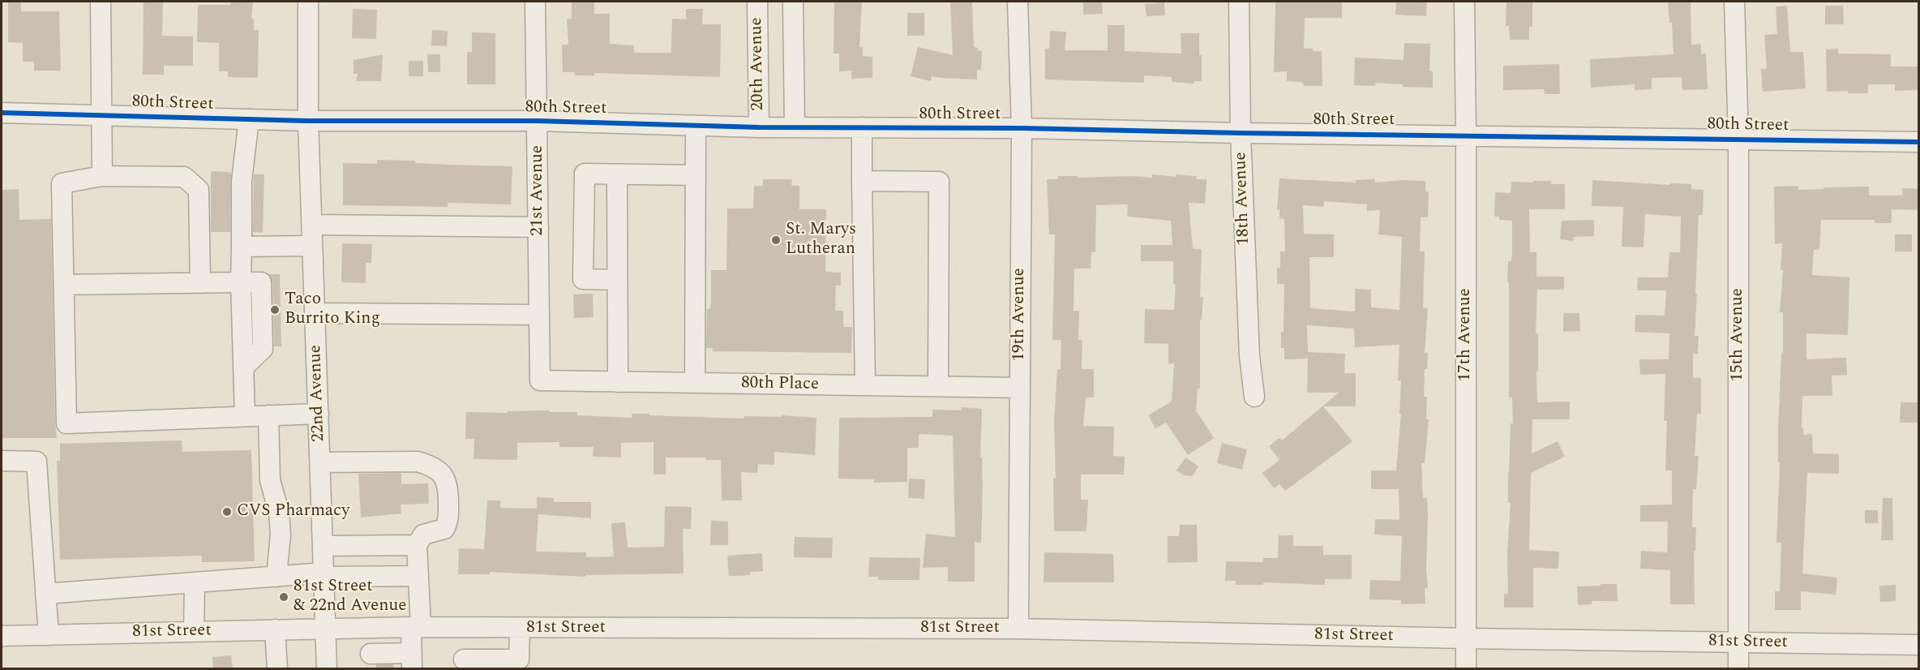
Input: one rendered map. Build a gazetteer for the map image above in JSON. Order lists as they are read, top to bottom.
{
  "streets": {
    "street": [
      "20th Avenue",
      "80th Street",
      "21st Avenue",
      "18th Avenue",
      "19th Avenue",
      "17th Avenue",
      "15th Avenue",
      "80th Place",
      "22nd Avenue",
      "81st Street"
    ]
  },
  "crossings": [
    ["20th Avenue", "80th Street"],
    ["80th Street", "21st Avenue"],
    ["80th Street", "18th Avenue"],
    ["80th Street", "19th Avenue"],
    ["80th Street", "17th Avenue"],
    ["80th Street", "15th Avenue"],
    ["80th Street", "22nd Avenue"],
    ["21st Avenue", "80th Place"],
    ["19th Avenue", "80th Place"],
    ["19th Avenue", "81st Street"],
    ["17th Avenue", "81st Street"],
    ["15th Avenue", "81st Street"],
    ["22nd Avenue", "81st Street"]
  ],
  "places": [
    "St. Marys Lutheran",
    "Taco Burrito King",
    "CVS Pharmacy",
    "81st Street & 22nd Avenue"
  ]
}
